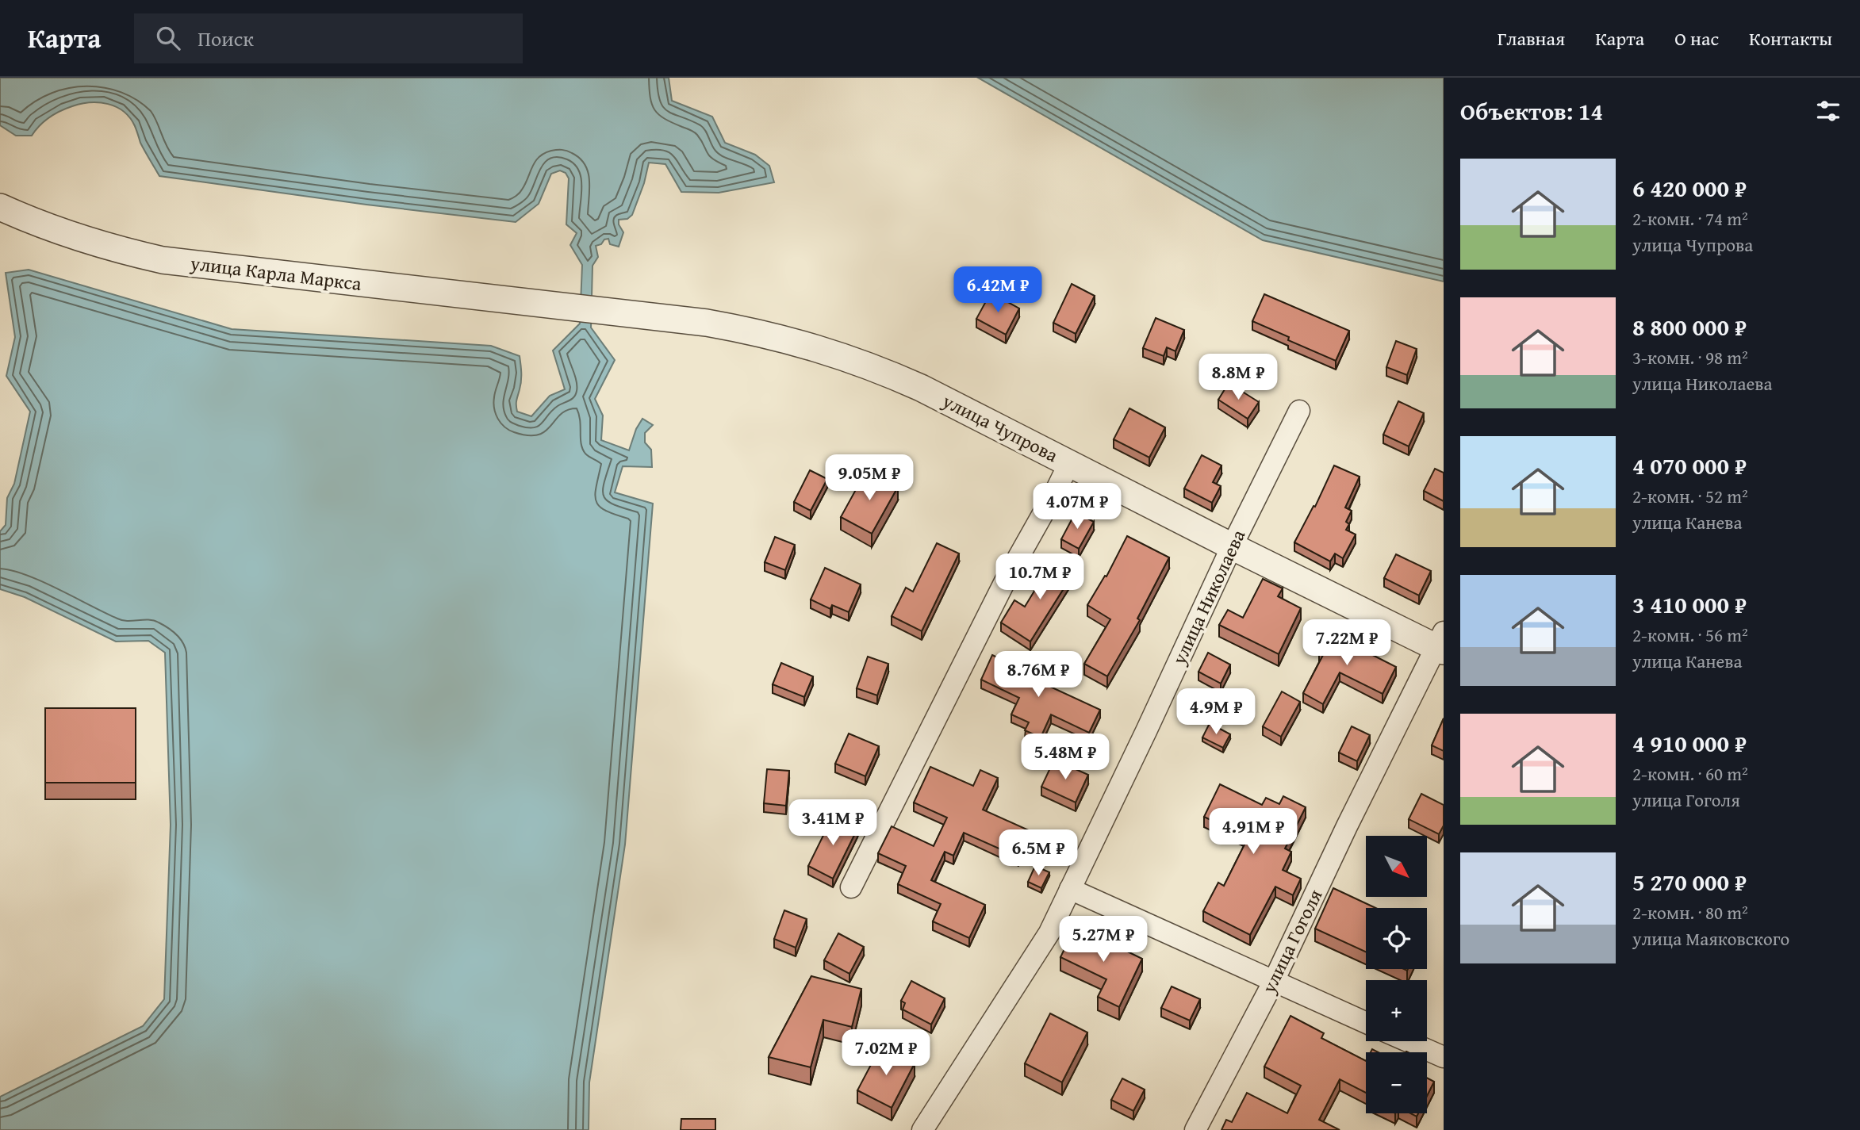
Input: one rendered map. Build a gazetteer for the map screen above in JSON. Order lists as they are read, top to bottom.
{
  "streets": {
    "street": [
      "улица Карла Маркса",
      "улица Чупрова",
      "улица Николаева",
      "улица Гоголя"
    ]
  },
  "crossings": [
    ["улица Карла Маркса", "улица Чупрова"],
    ["улица Чупрова", "улица Николаева"],
    ["улица Чупрова", "улица Гоголя"]
  ],
  "north": "bottom right",
  "page": {
    "header": "Карта",
    "search": "Поиск",
    "nav": [
      "Главная",
      "Карта",
      "О нас",
      "Контакты"
    ],
    "heading": "Объектов: 14",
    "list": [
      {
        "name": "6 420 000 ₽",
        "note": "2-комн. · 74 m² · улица Чупрова"
      },
      {
        "name": "8 800 000 ₽",
        "note": "3-комн. · 98 m² · улица Николаева"
      },
      {
        "name": "4 070 000 ₽",
        "note": "2-комн. · 52 m² · улица Канева"
      },
      {
        "name": "3 410 000 ₽",
        "note": "2-комн. · 56 m² · улица Канева"
      },
      {
        "name": "4 910 000 ₽",
        "note": "2-комн. · 60 m² · улица Гоголя"
      },
      {
        "name": "5 270 000 ₽",
        "note": "2-комн. · 80 m² · улица Маяковского"
      }
    ],
    "price": [
      "6.42M ₽",
      "8.8M ₽",
      "9.05M ₽",
      "4.07M ₽",
      "10.7M ₽",
      "7.22M ₽",
      "8.76M ₽",
      "4.9M ₽",
      "5.48M ₽",
      "3.41M ₽",
      "4.91M ₽",
      "6.5M ₽",
      "5.27M ₽",
      "7.02M ₽"
    ],
    "map_buttons": ["+", "−"]
  }
}
